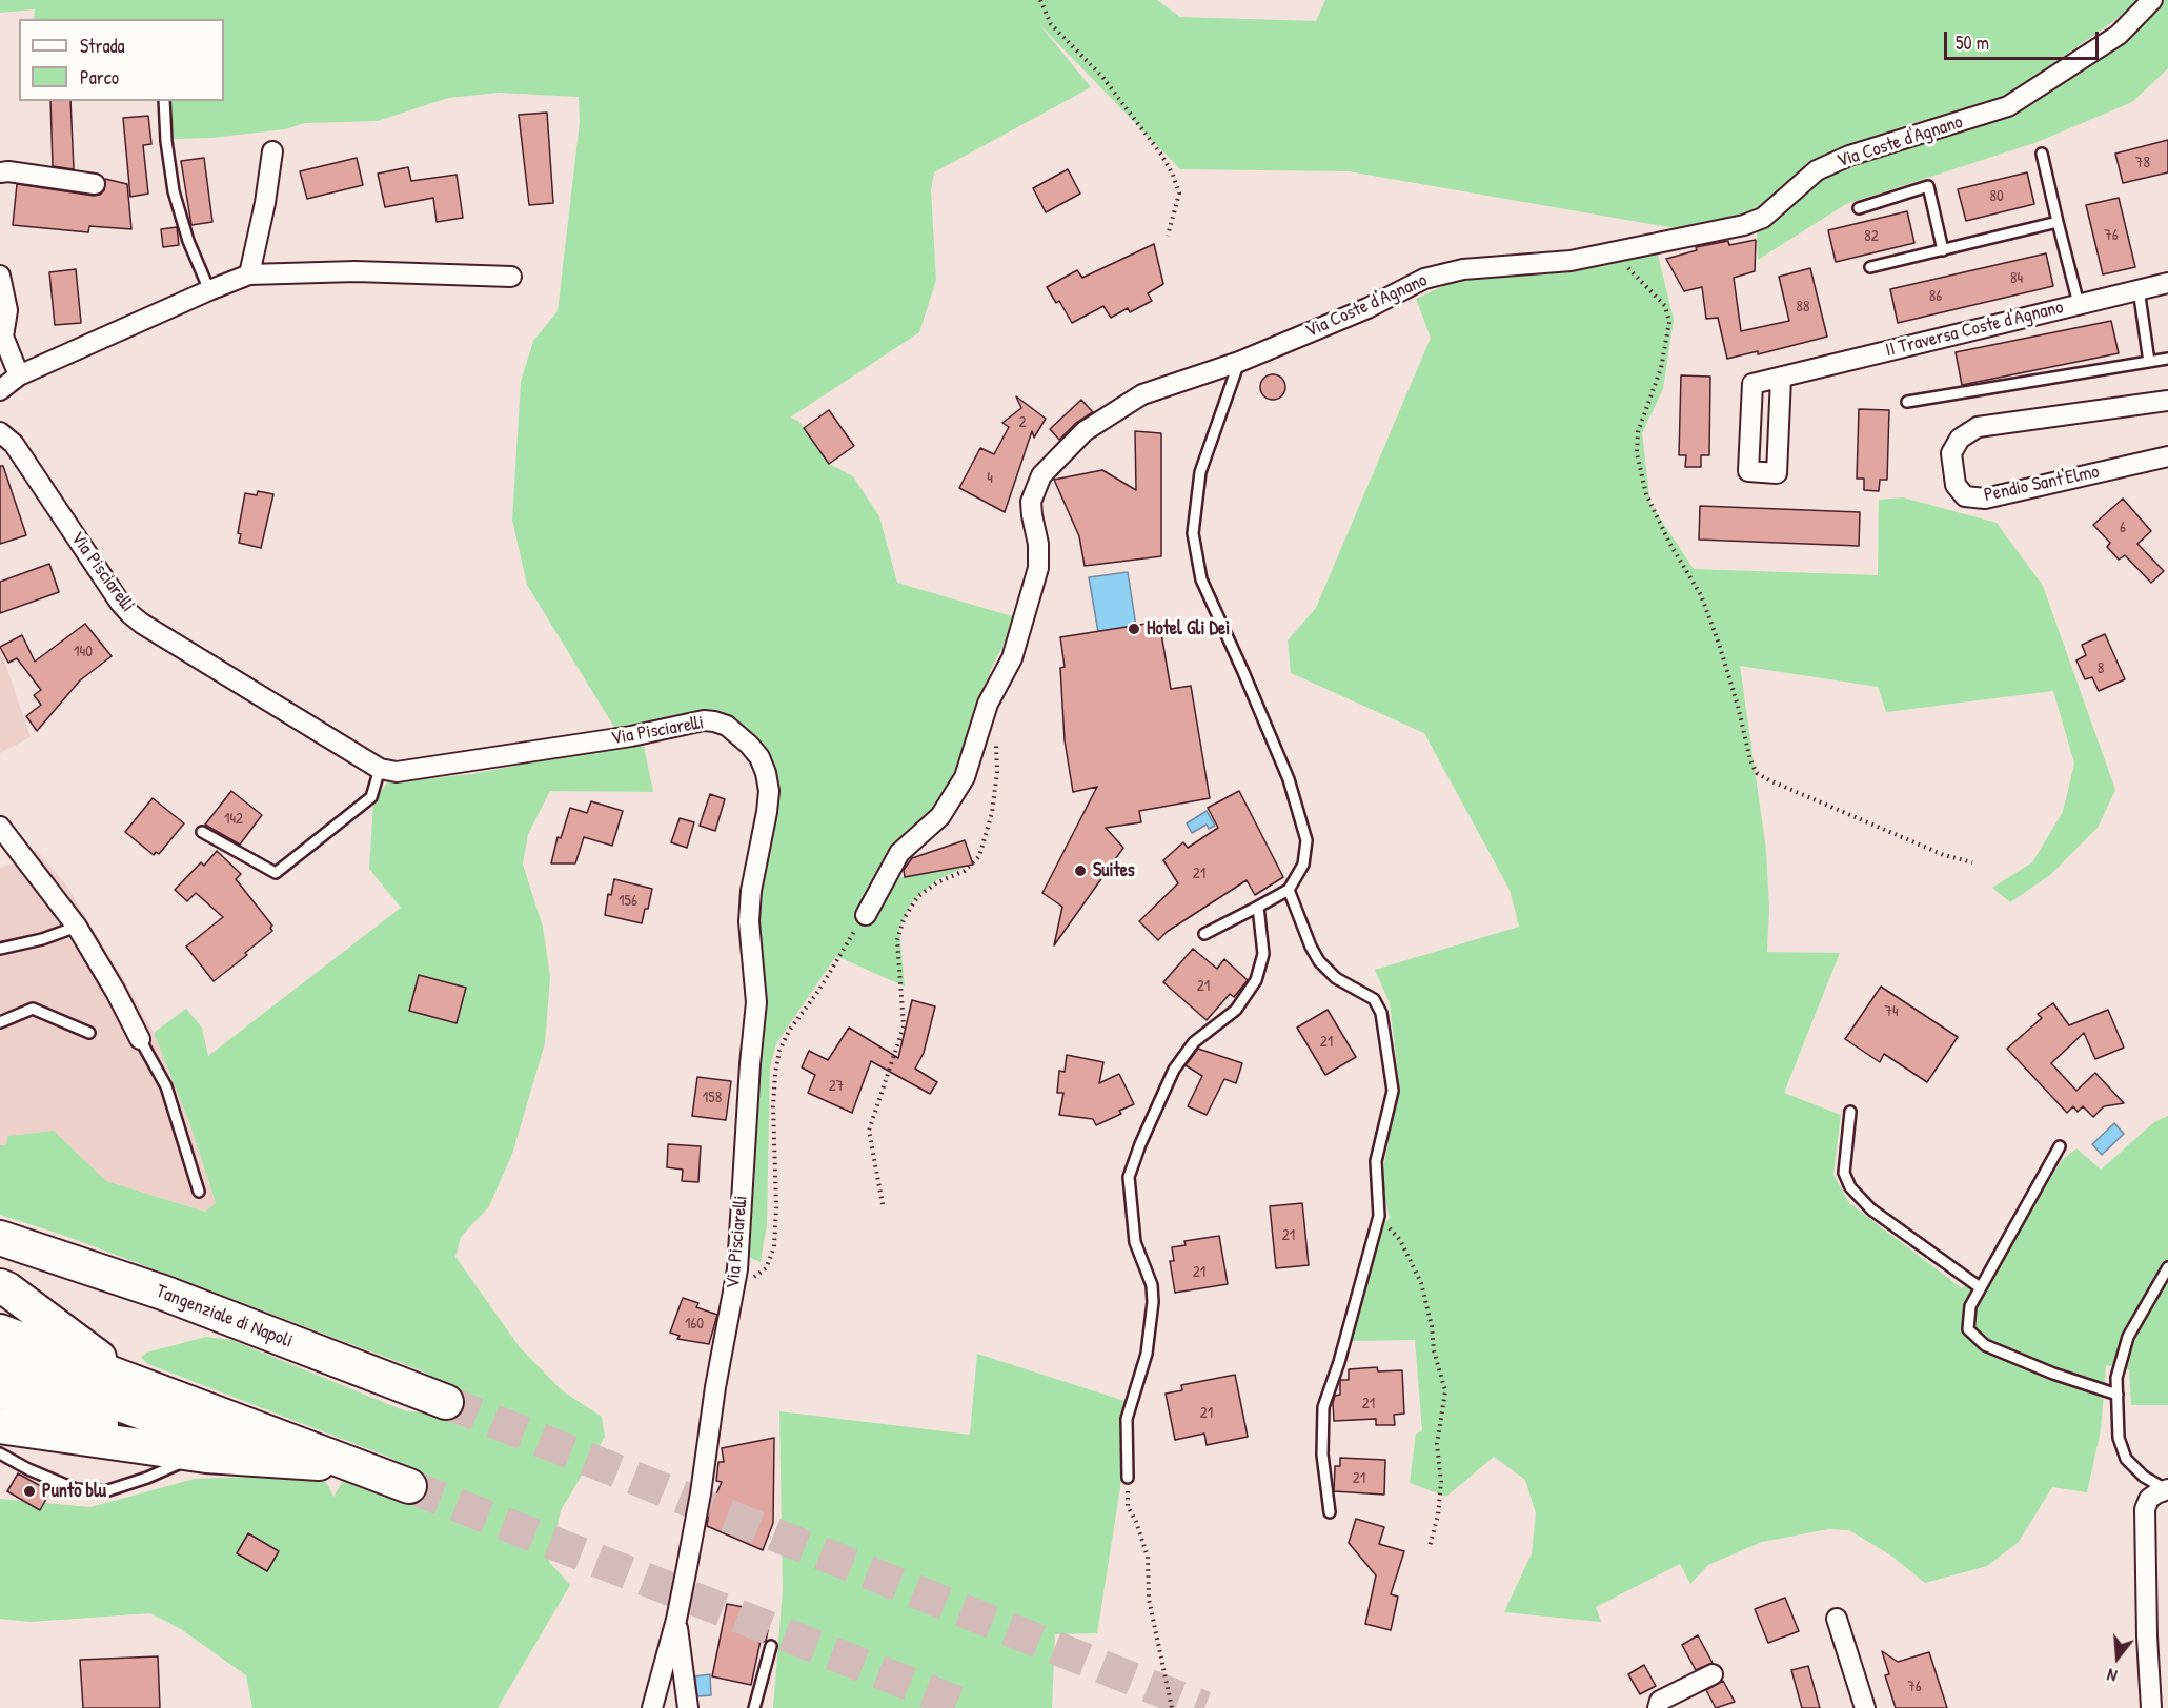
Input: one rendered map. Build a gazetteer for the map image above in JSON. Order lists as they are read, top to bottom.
{
  "streets": {
    "highway": ["Tangenziale di Napoli"],
    "street": [
      "Via Coste d'Agnano",
      "II Traversa Coste d'Agnano",
      "Pendio Sant'Elmo",
      "Via Pisciarelli"
    ]
  },
  "places": ["Hotel Gli Dei", "Suites", "Punto blu"],
  "house_numbers": [
    "78",
    "80",
    "76",
    "82",
    "84",
    "86",
    "88",
    "2",
    "4",
    "6",
    "140",
    "8",
    "142",
    "21",
    "156",
    "21",
    "74",
    "21",
    "27",
    "158",
    "21",
    "21",
    "160",
    "21",
    "21",
    "21",
    "76"
  ],
  "legend": ["Strada", "Parco"],
  "scale_bar": "50 m",
  "north": "bottom"
}
